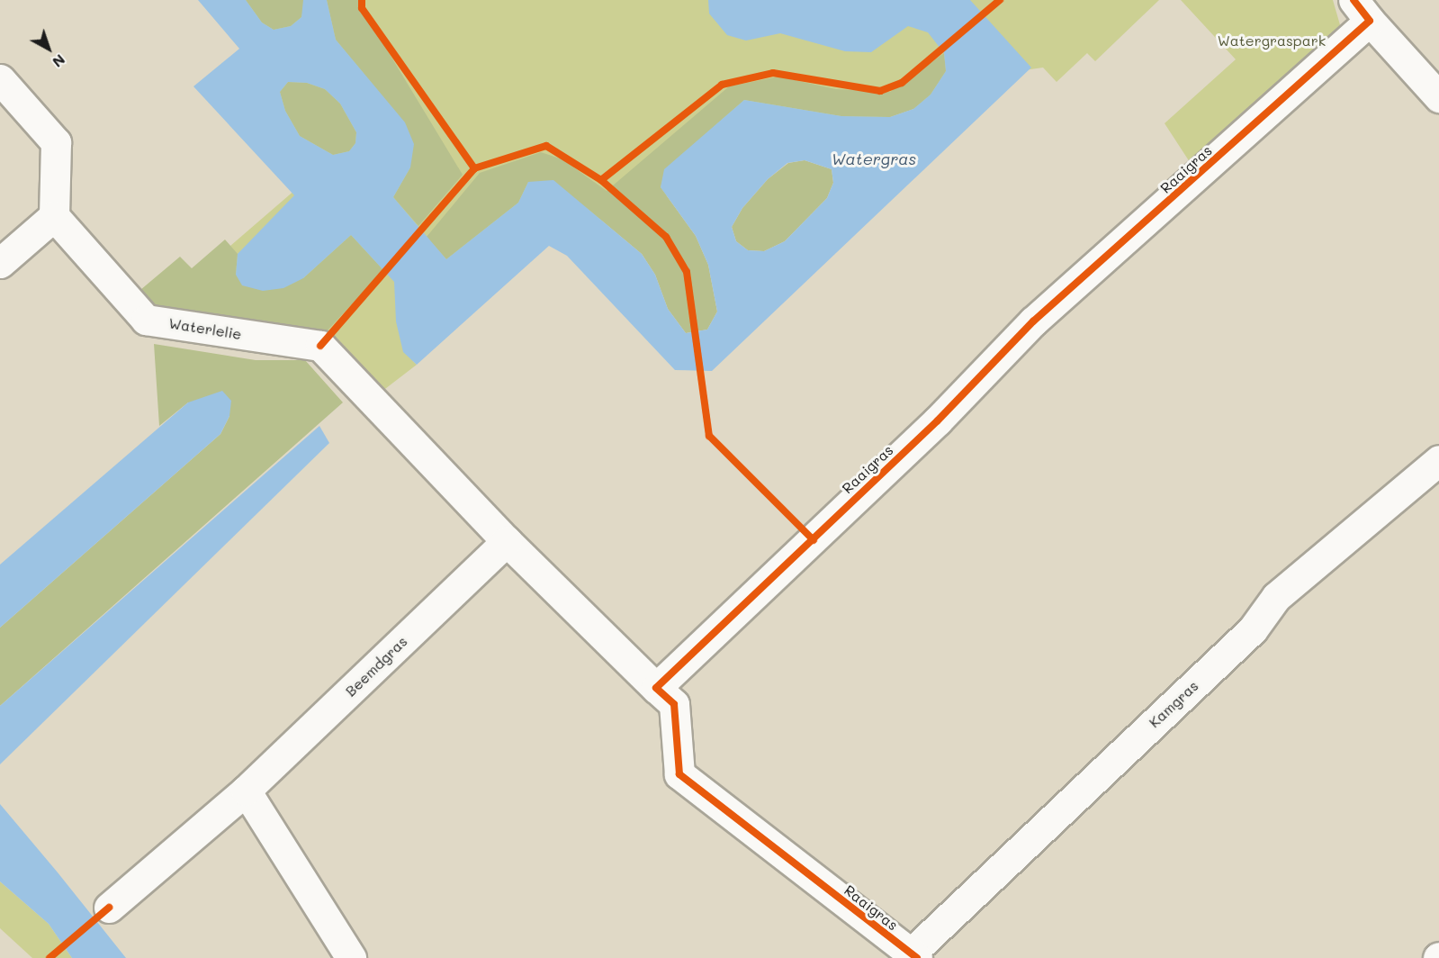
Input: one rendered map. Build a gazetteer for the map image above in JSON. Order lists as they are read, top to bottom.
{
  "streets": {
    "street": [
      "Raaigras",
      "Waterlelie",
      "Beemdgras",
      "Kamgras"
    ]
  },
  "crossings": [
    ["Raaigras", "Kamgras"],
    ["Waterlelie", "Beemdgras"]
  ],
  "water": ["Watergras"],
  "parks": ["Watergraspark"],
  "north": "bottom right"
}
